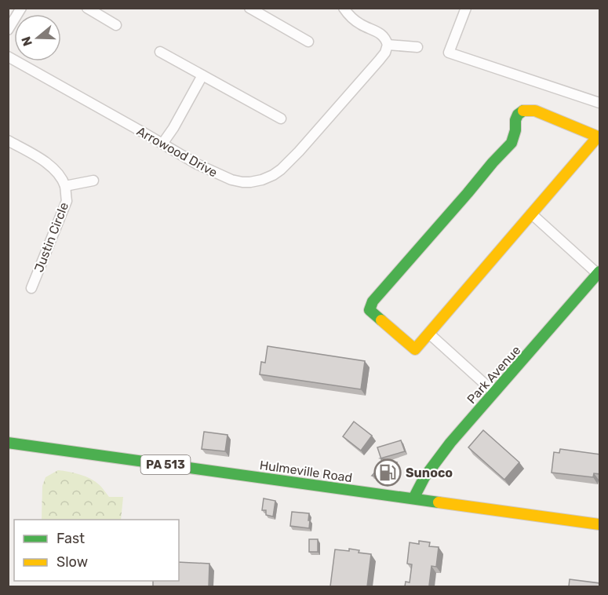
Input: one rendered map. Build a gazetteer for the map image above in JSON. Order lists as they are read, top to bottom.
{
  "streets": {
    "street": [
      "Arrowood Drive",
      "Justin Circle",
      "Park Avenue",
      "PA 513",
      "Hulmeville Road"
    ]
  },
  "crossings": [
    ["Park Avenue", "Hulmeville Road"]
  ],
  "places": {
    "fuel station": ["Sunoco"]
  },
  "legend": ["Fast", "Slow"],
  "north": "left"
}
